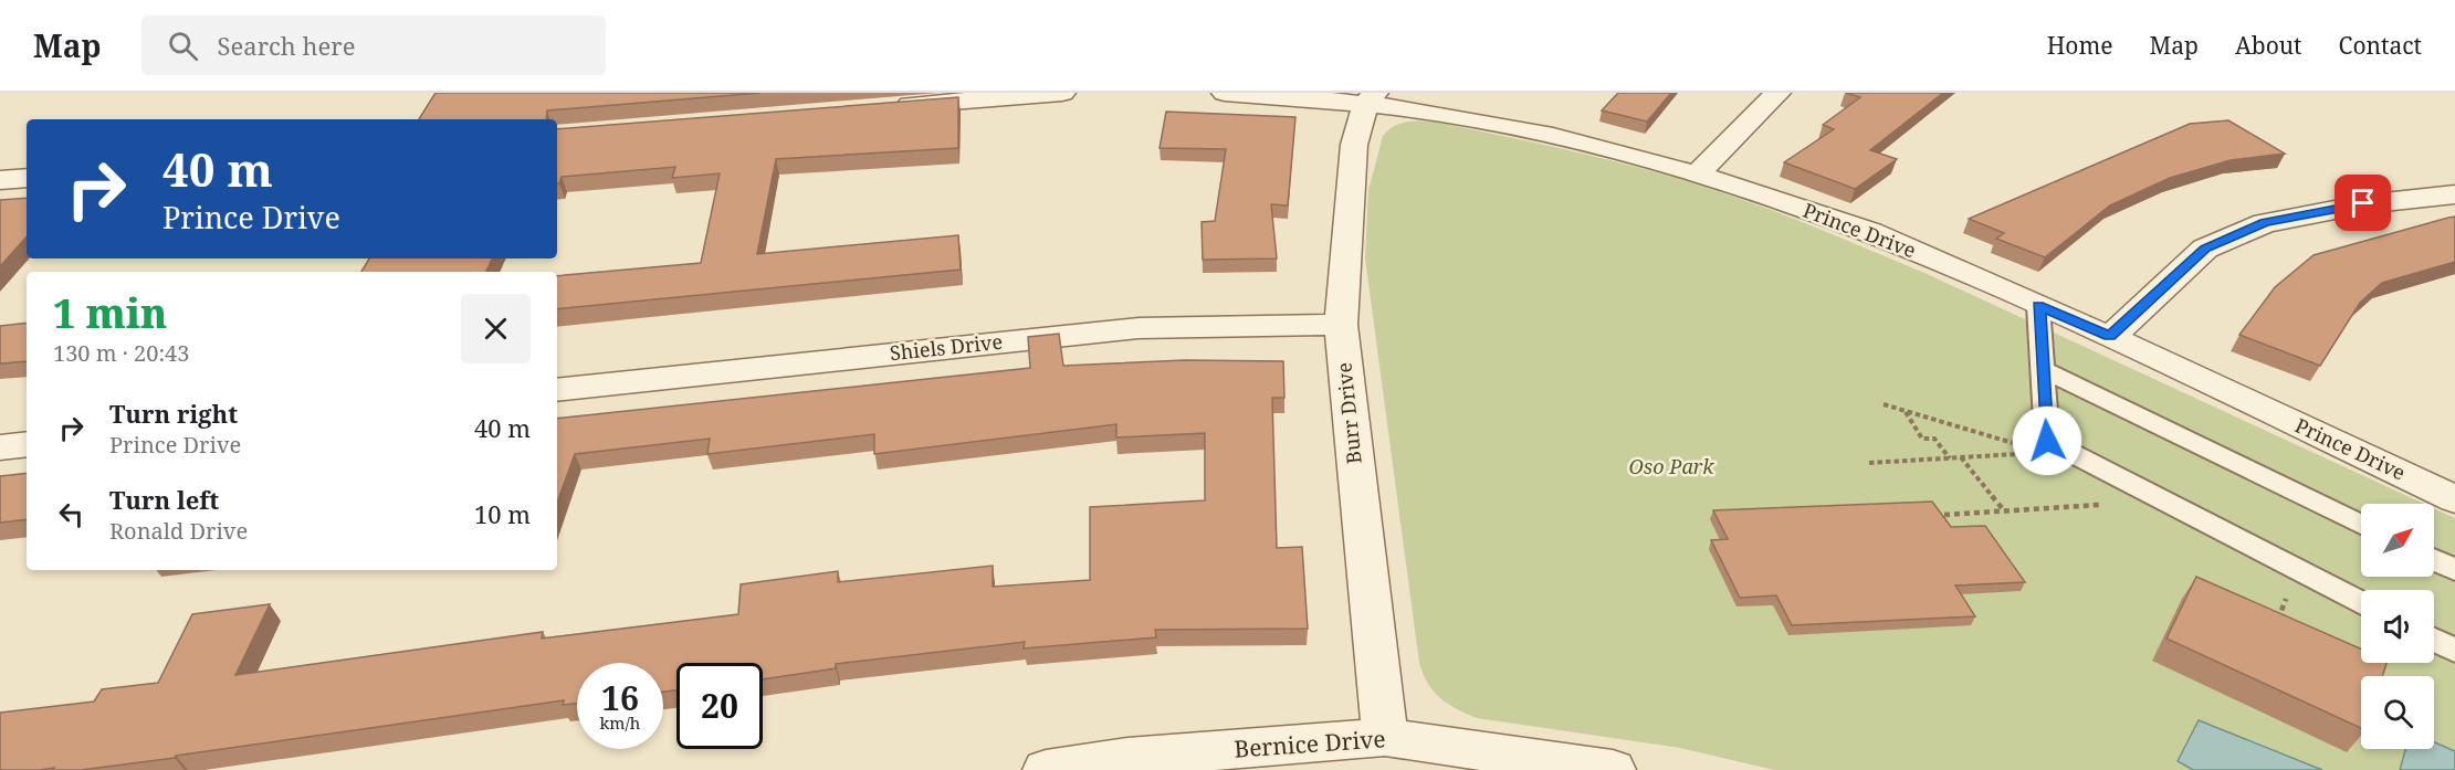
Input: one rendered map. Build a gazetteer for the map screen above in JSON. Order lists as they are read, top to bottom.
{
  "streets": {
    "street": [
      "Prince Drive",
      "Shiels Drive",
      "Burr Drive",
      "Bernice Drive"
    ]
  },
  "crossings": [
    ["Prince Drive", "Burr Drive"],
    ["Shiels Drive", "Burr Drive"],
    ["Burr Drive", "Bernice Drive"]
  ],
  "parks": ["Oso Park"],
  "north": "top right",
  "page": {
    "header": "Map",
    "search": "Search here",
    "nav": [
      "Home",
      "Map",
      "About",
      "Contact"
    ],
    "turn": ["40 m", "Prince Drive"],
    "heading": ["1 min", "130 m · 20:43"],
    "list": [
      {
        "name": "Turn right",
        "note": "Prince Drive",
        "value": "40 m"
      },
      {
        "name": "Turn left",
        "note": "Ronald Drive",
        "value": "10 m"
      }
    ],
    "speed": "16 km/h",
    "limit": "20"
  }
}
